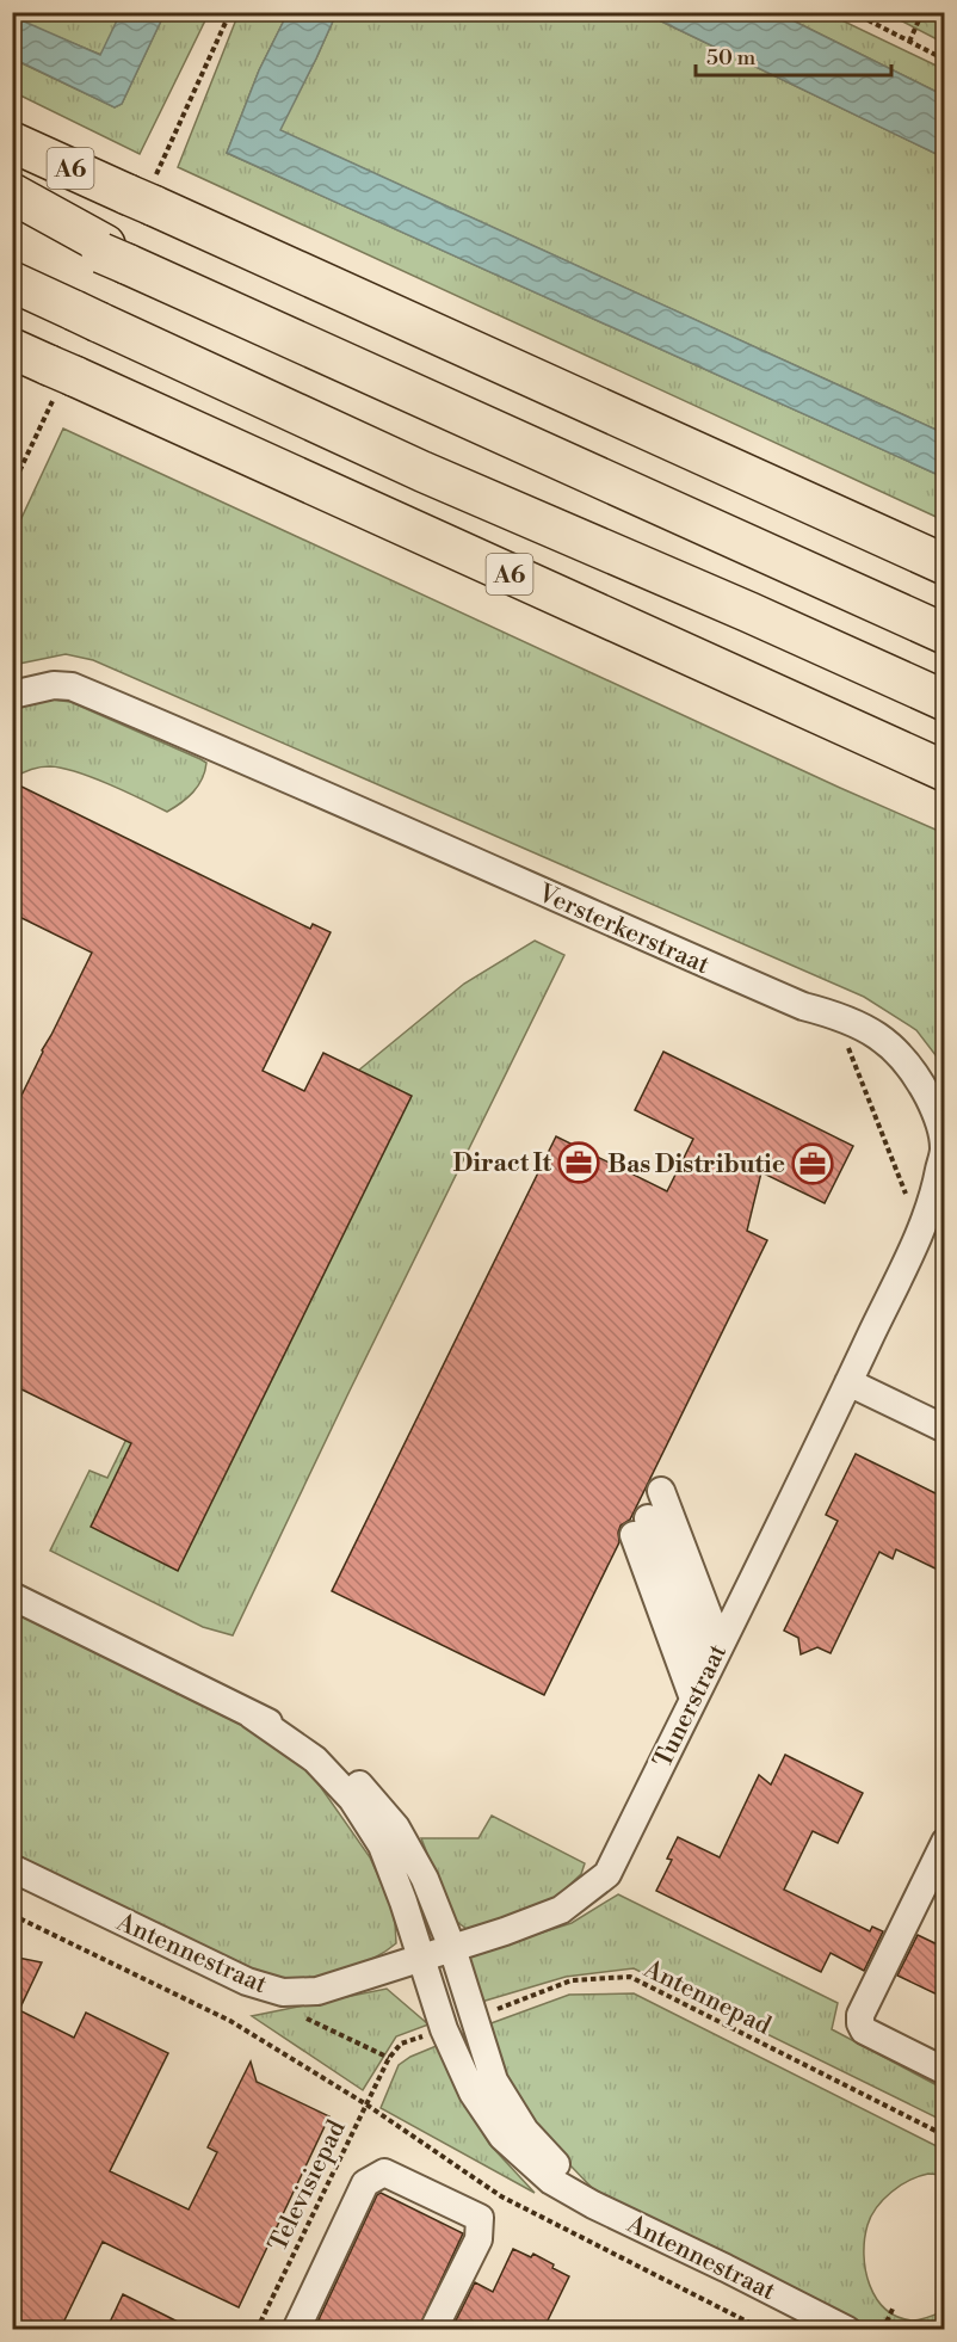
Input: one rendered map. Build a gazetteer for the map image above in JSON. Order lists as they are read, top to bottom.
{
  "streets": {
    "highway": ["A6"],
    "street": ["Versterkerstraat", "Tunerstraat", "Antennestraat"],
    "path": ["Antennepad", "Televisiepad"]
  },
  "crossings": [
    ["Versterkerstraat", "Tunerstraat"],
    ["Tunerstraat", "Antennestraat"],
    ["Antennestraat", "Antennepad"],
    ["Antennestraat", "Televisiepad"]
  ],
  "places": {
    "office": ["Diract It", "Bas Distributie"]
  },
  "scale_bar": "50 m"
}
